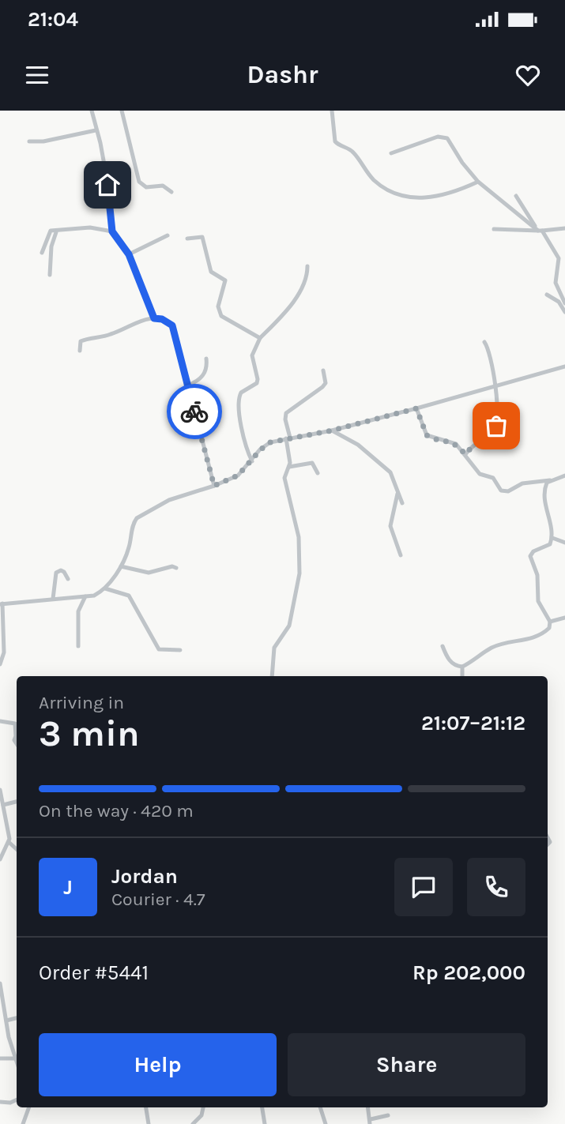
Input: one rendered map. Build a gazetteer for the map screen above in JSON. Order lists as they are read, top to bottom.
{
  "page": {
    "status": "21:04",
    "header": "Dashr",
    "heading": ["3 min", "Arriving in", "21:07–21:12"],
    "panel": [
      "Jordan",
      "Courier · 4.7",
      "Order #5441",
      "Rp 202,000"
    ],
    "bar": "On the way · 420 m",
    "round": "J",
    "buttons": ["Help", "Share"]
  }
}
